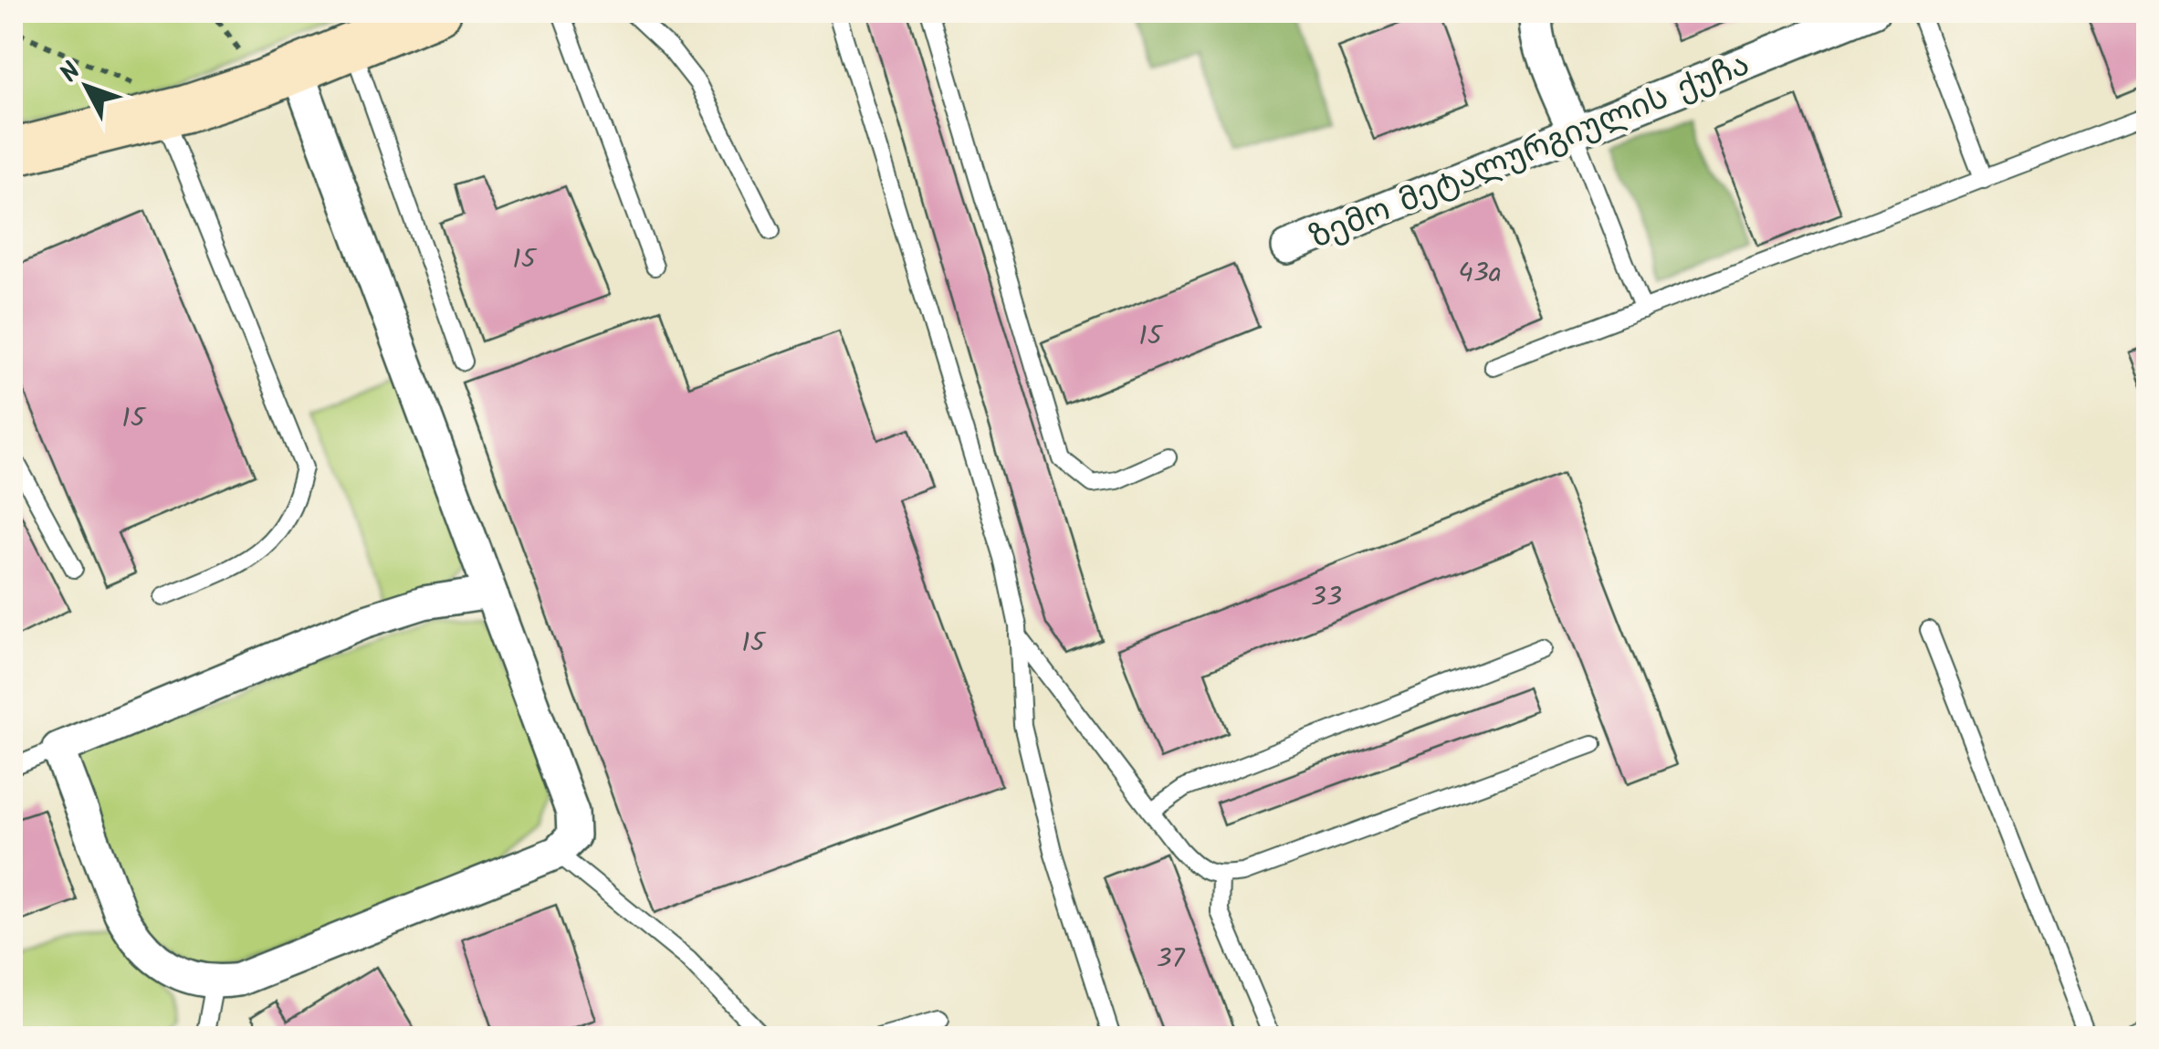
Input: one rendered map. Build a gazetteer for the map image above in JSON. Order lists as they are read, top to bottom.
{
  "streets": {
    "street": ["ზემო მეტალურგიულის ქუჩა"]
  },
  "house_numbers": [
    "15",
    "43a",
    "15",
    "15",
    "33",
    "15",
    "37"
  ],
  "north": "top left"
}
